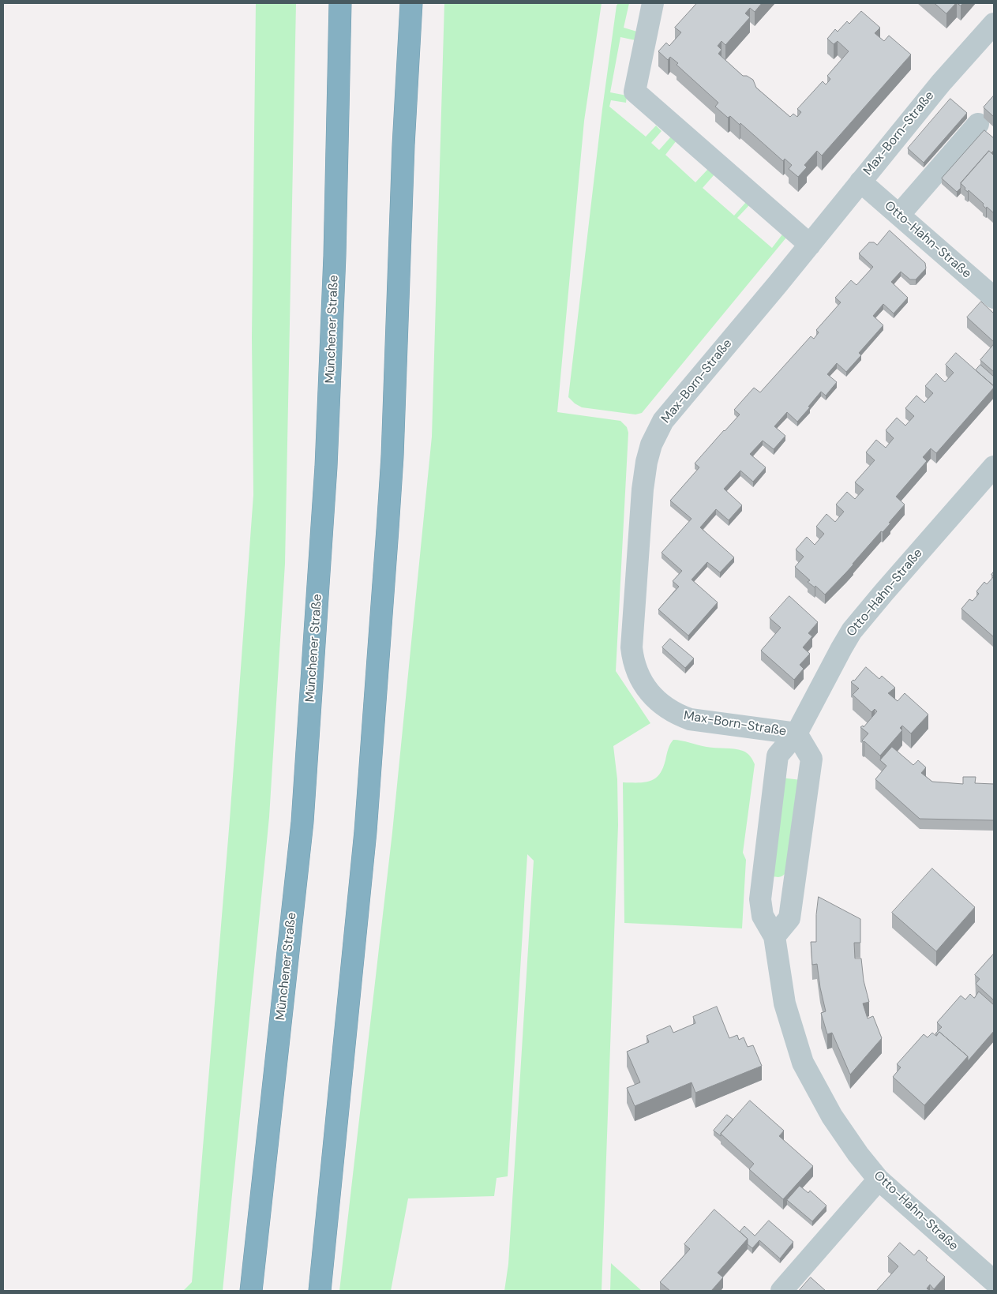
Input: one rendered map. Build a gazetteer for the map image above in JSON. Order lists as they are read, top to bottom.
{
  "streets": {
    "highway": ["Münchener Straße"],
    "street": ["Max-Born-Straße", "Otto-Hahn-Straße"]
  },
  "crossings": [
    ["Max-Born-Straße", "Otto-Hahn-Straße"]
  ]
}
